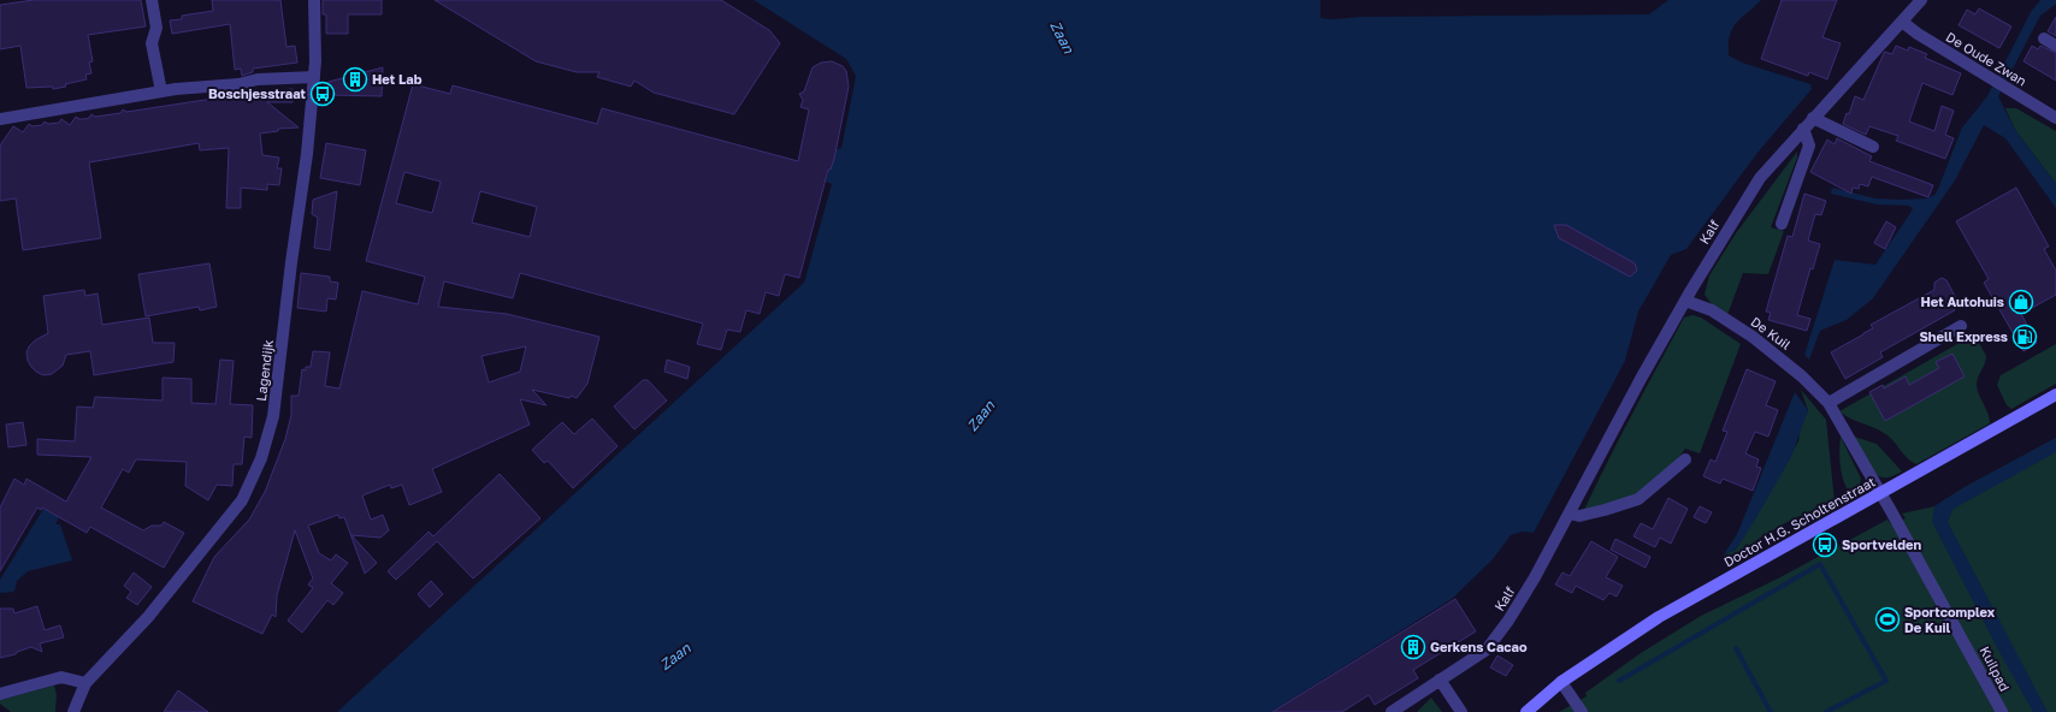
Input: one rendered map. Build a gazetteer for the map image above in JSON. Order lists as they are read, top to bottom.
{
  "streets": {
    "main road": ["Doctor H.G. Scholtenstraat"],
    "street": [
      "De Oude Zwan",
      "Kalf",
      "De Kuil",
      "Lagendijk",
      "Kuilpad"
    ]
  },
  "crossings": [
    ["De Oude Zwan", "Kalf"],
    ["Kalf", "De Kuil"],
    ["De Kuil", "Doctor H.G. Scholtenstraat"],
    ["De Kuil", "Kuilpad"]
  ],
  "water": ["Zaan"],
  "places": {
    "building": ["Het Lab", "Gerkens Cacao"],
    "bus stop": ["Boschjesstraat", "Sportvelden"],
    "shop": ["Het Autohuis"],
    "fuel station": ["Shell Express"],
    "sports": ["Sportcomplex De Kuil"]
  }
}
